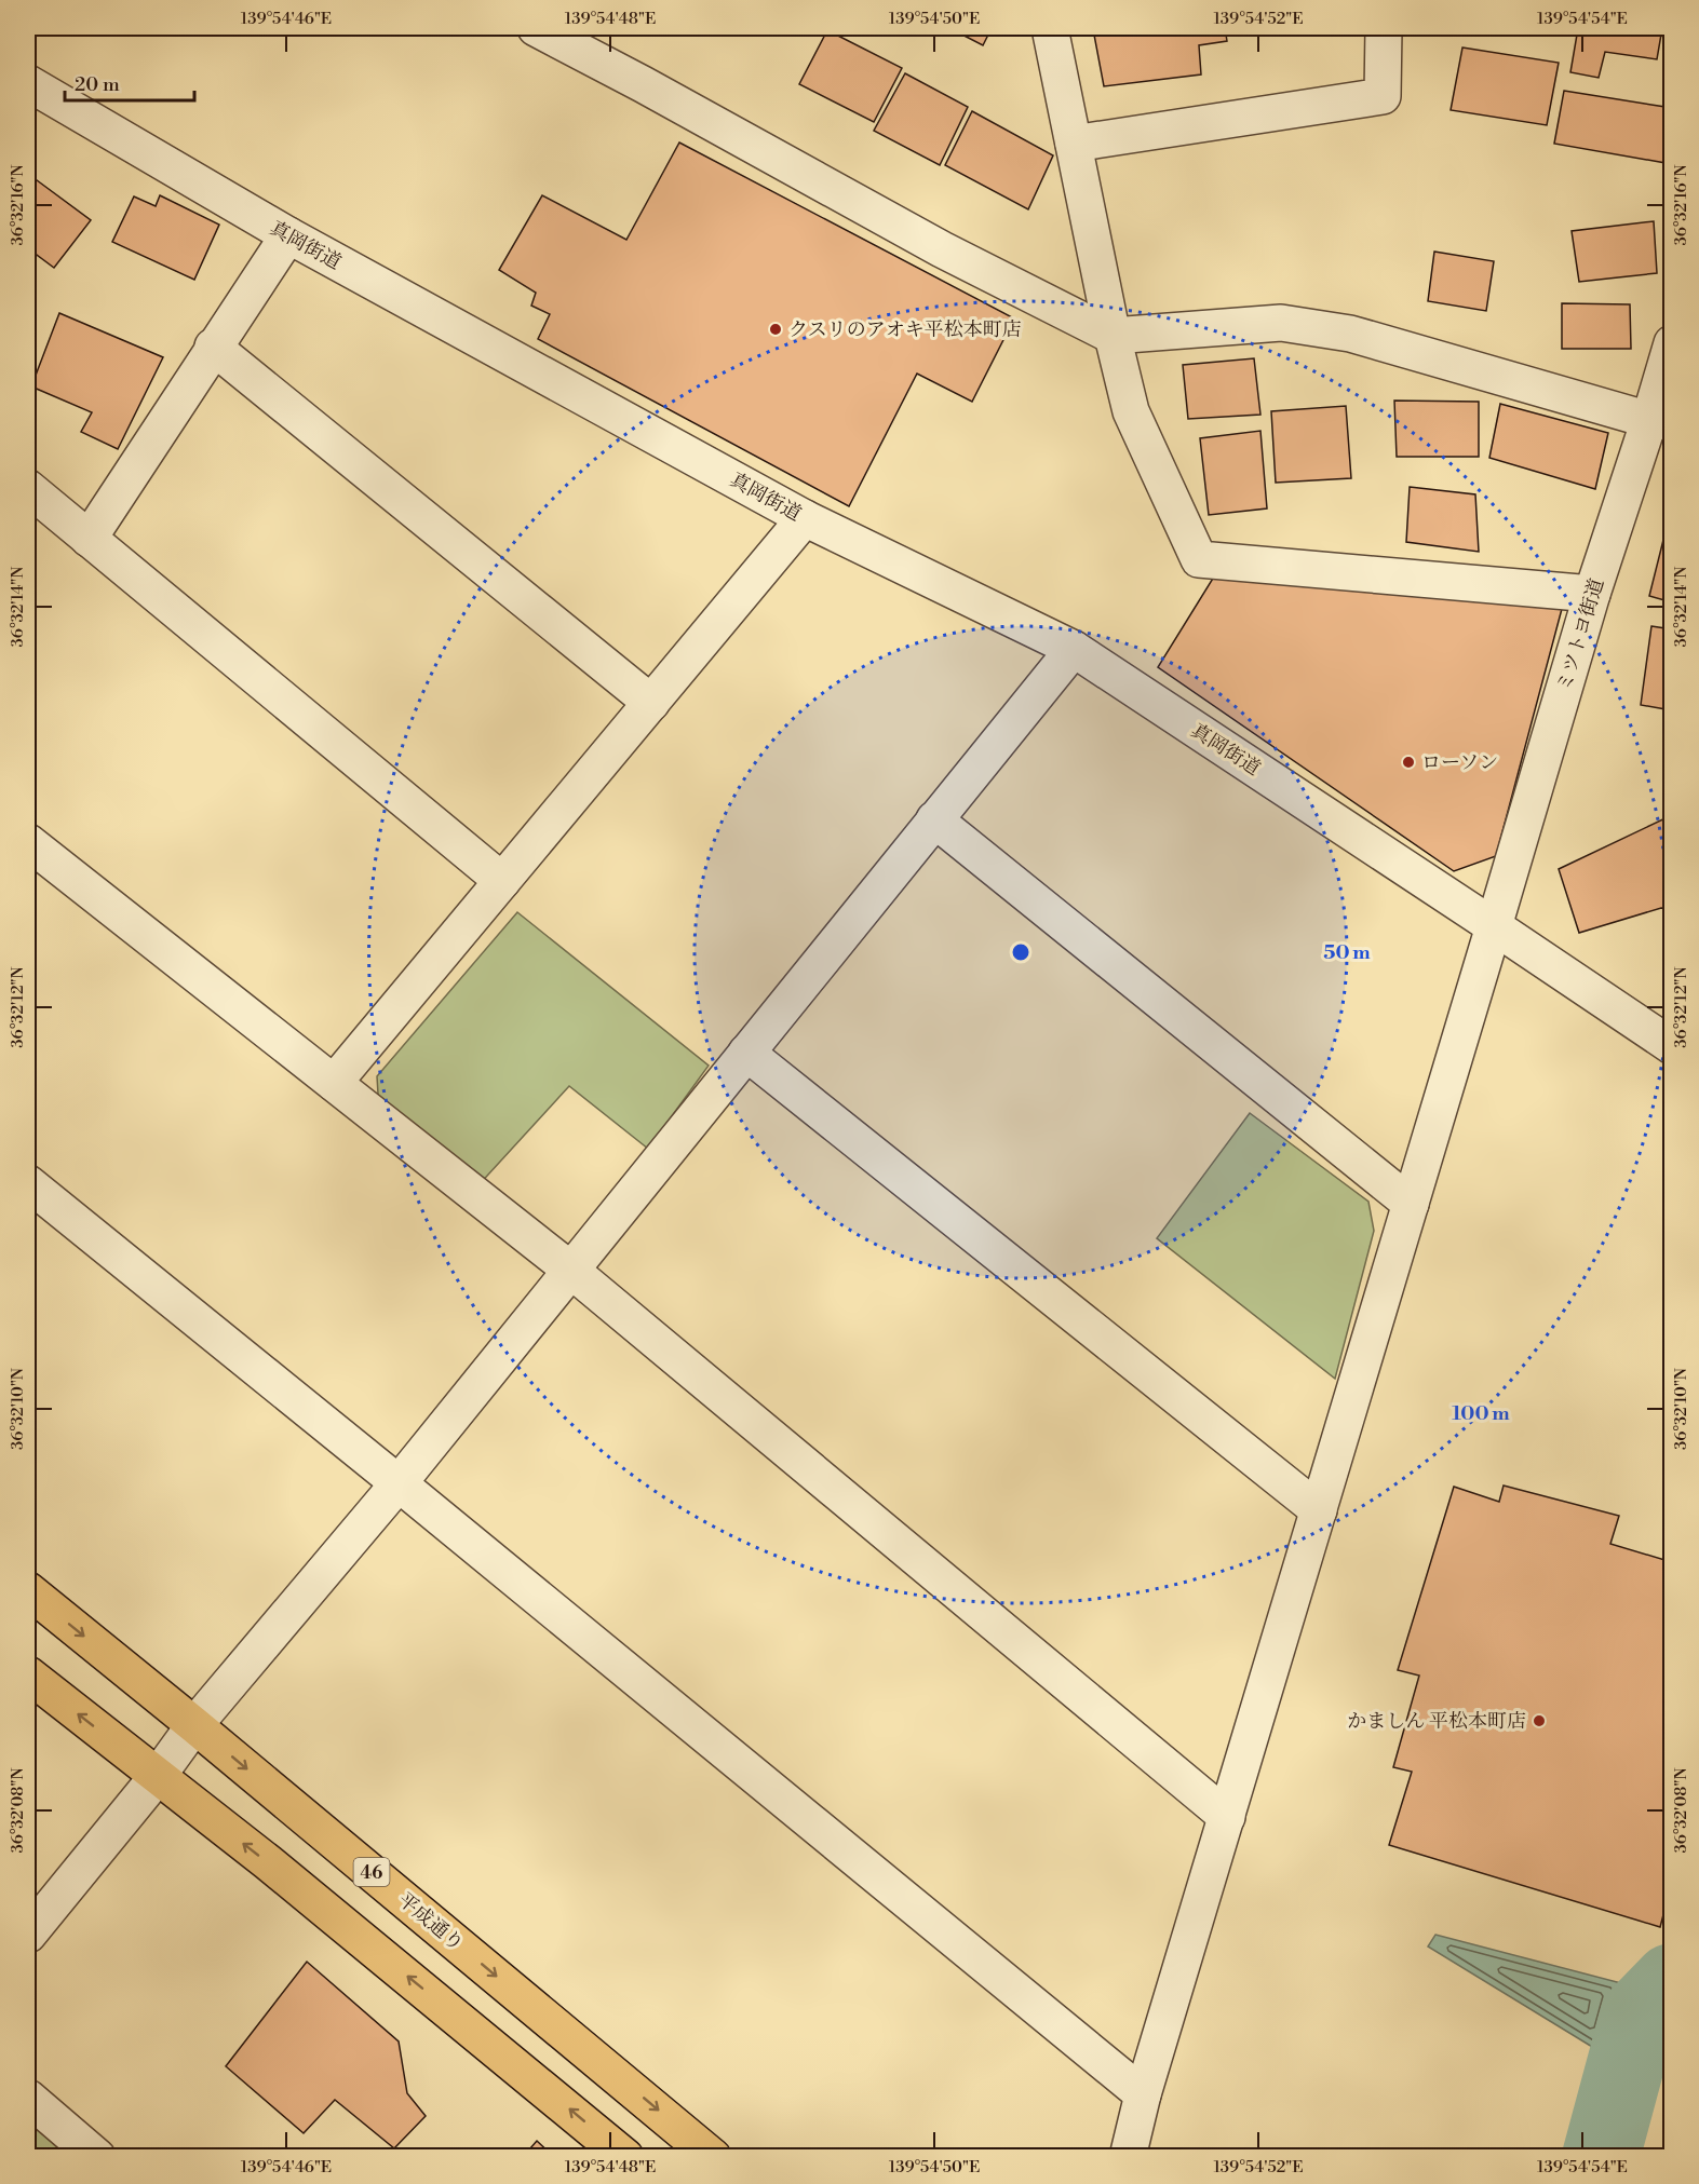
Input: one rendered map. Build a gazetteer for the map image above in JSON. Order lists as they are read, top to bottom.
{
  "streets": {
    "main road": ["46", "平成通り"],
    "street": ["真岡街道", "ミツトヨ街道"]
  },
  "crossings": [
    ["真岡街道", "ミツトヨ街道"]
  ],
  "places": ["クスリのアオキ平松本町店", "ローソン", "かましん 平松本町店"],
  "scale_bar": "20 m",
  "coordinates": [
    "139°54'46\"E",
    "139°54'48\"E",
    "139°54'50\"E",
    "139°54'52\"E",
    "139°54'54\"E",
    "36°32'16\"N",
    "36°32'14\"N",
    "36°32'12\"N",
    "36°32'10\"N",
    "36°32'08\"N"
  ],
  "rings": ["50 m", "100 m"]
}
